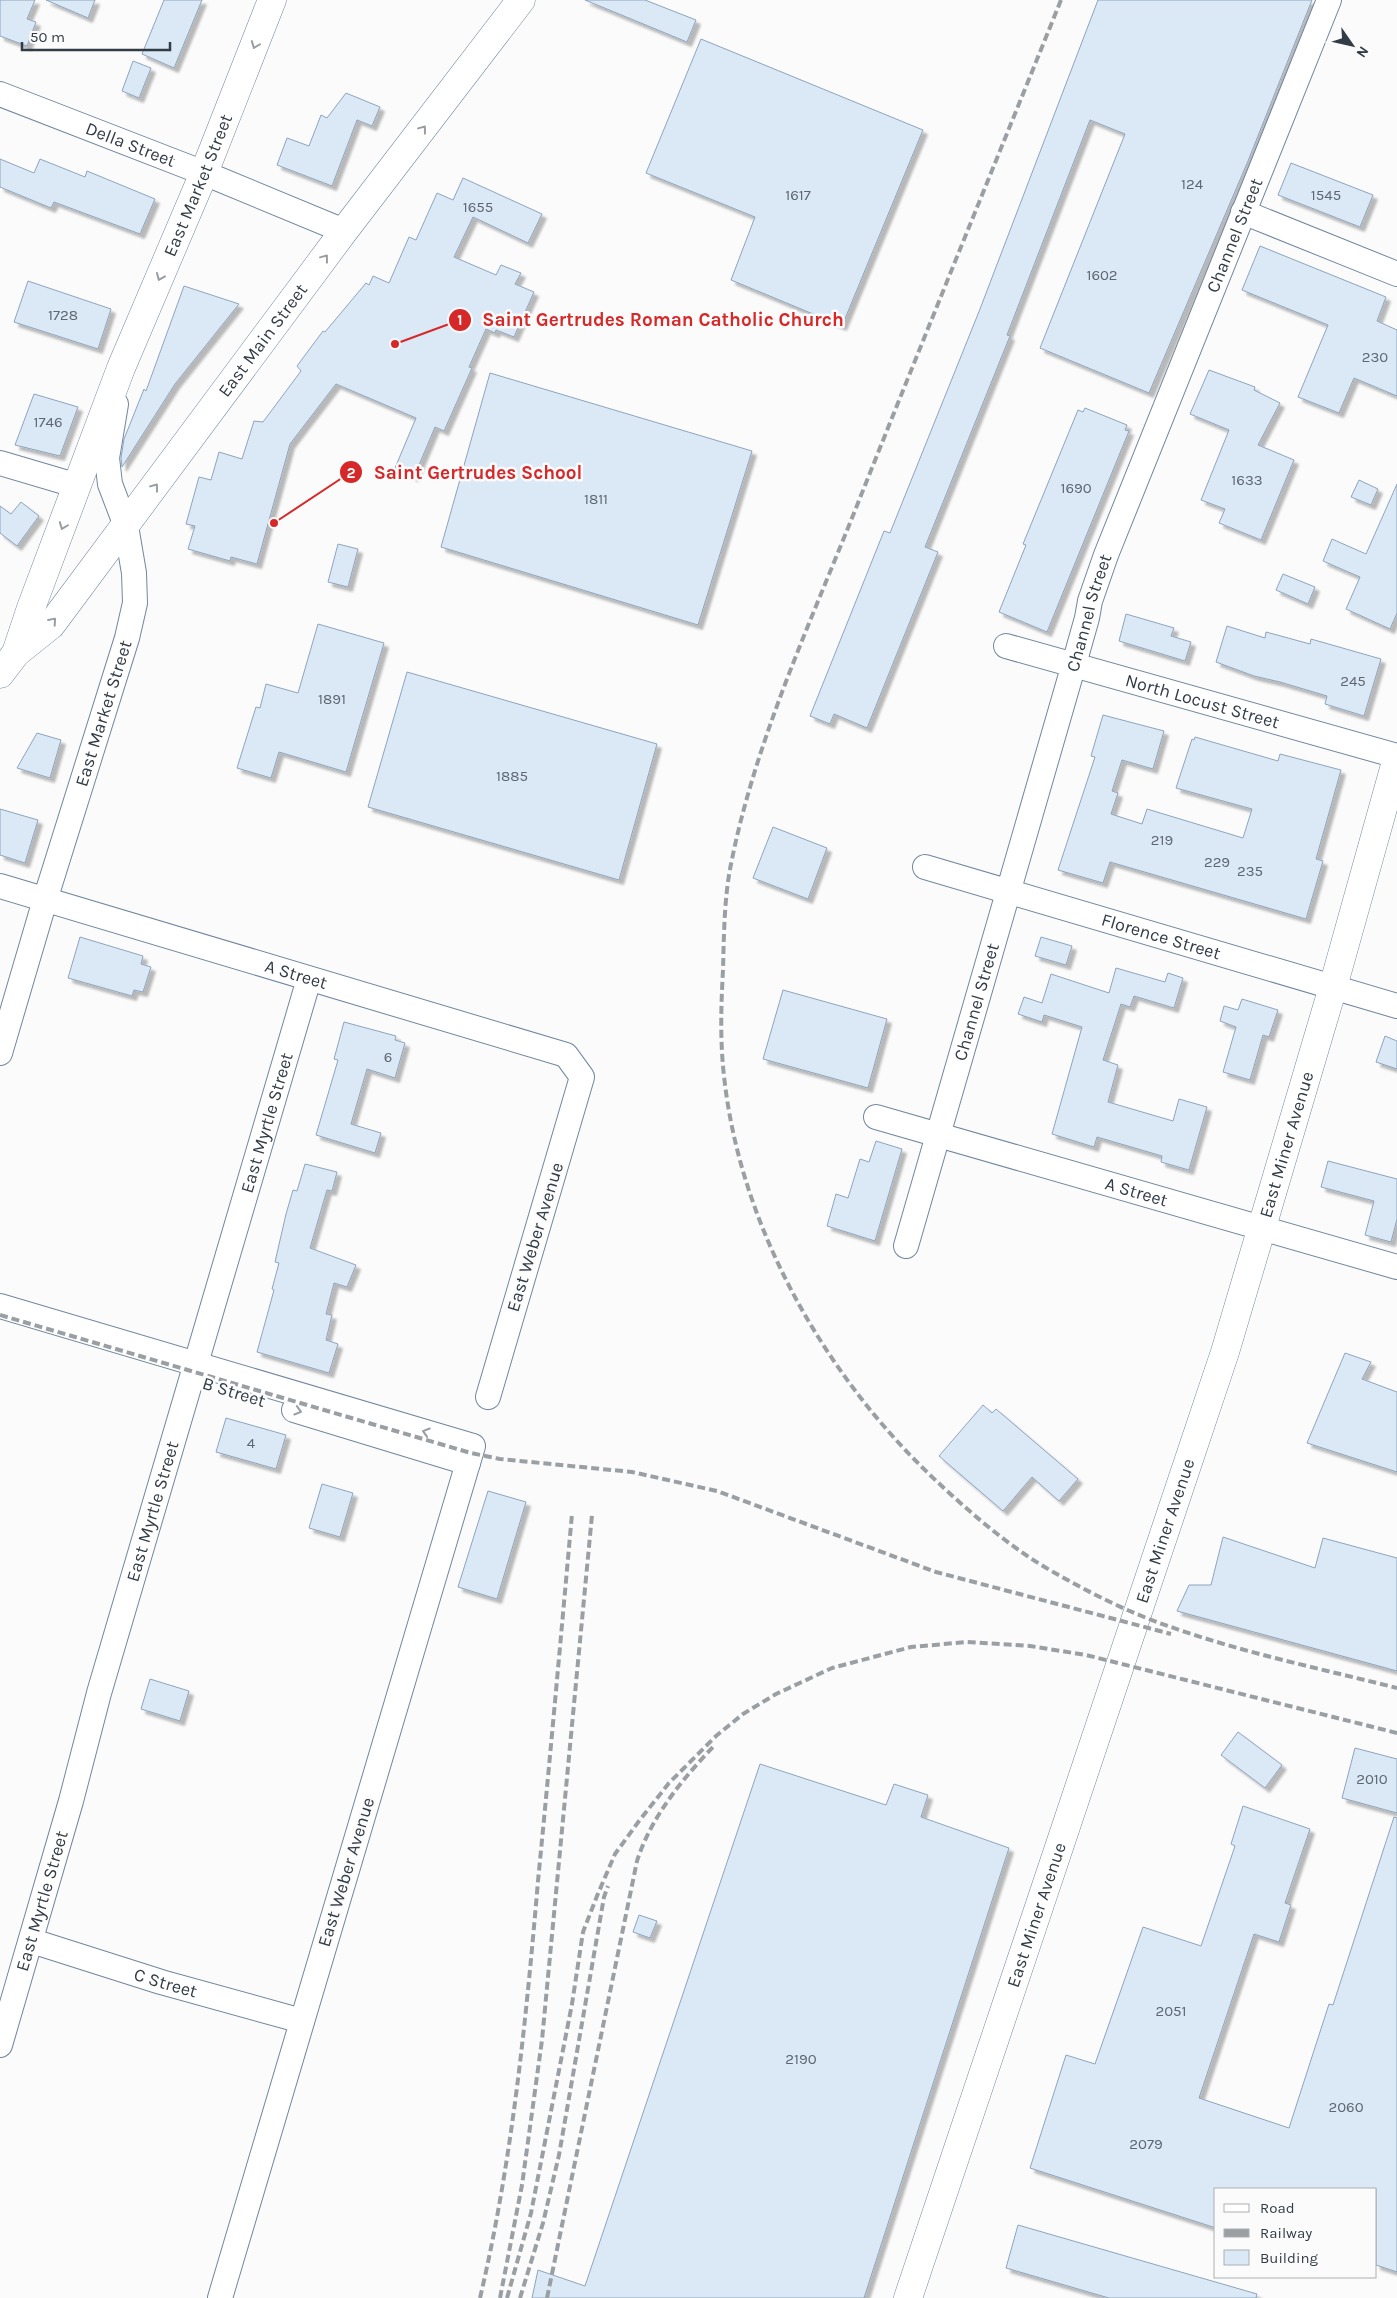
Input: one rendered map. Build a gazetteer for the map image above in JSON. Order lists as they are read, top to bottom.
{
  "streets": {
    "street": [
      "Della Street",
      "East Market Street",
      "Channel Street",
      "East Main Street",
      "North Locust Street",
      "Florence Street",
      "A Street",
      "East Myrtle Street",
      "East Miner Avenue",
      "East Weber Avenue",
      "B Street",
      "C Street"
    ]
  },
  "crossings": [
    ["Della Street", "East Market Street"],
    ["Della Street", "East Main Street"],
    ["East Market Street", "East Main Street"],
    ["East Market Street", "A Street"],
    ["Channel Street", "North Locust Street"],
    ["Channel Street", "Florence Street"],
    ["Channel Street", "A Street"],
    ["North Locust Street", "East Miner Avenue"],
    ["Florence Street", "East Miner Avenue"],
    ["A Street", "East Myrtle Street"],
    ["A Street", "East Miner Avenue"],
    ["A Street", "East Weber Avenue"],
    ["East Myrtle Street", "B Street"],
    ["East Myrtle Street", "C Street"],
    ["East Weber Avenue", "B Street"],
    ["East Weber Avenue", "C Street"]
  ],
  "one_way": ["East Main Street"],
  "places": ["Saint Gertrudes Roman Catholic Church", "Saint Gertrudes School"],
  "house_numbers": [
    "124",
    "1617",
    "1545",
    "1655",
    "1602",
    "1728",
    "230",
    "1746",
    "1633",
    "1690",
    "1811",
    "245",
    "1891",
    "1885",
    "219",
    "229",
    "235",
    "6",
    "4",
    "2010",
    "2051",
    "2190",
    "2060",
    "2079"
  ],
  "legend": ["Road", "Railway", "Building"],
  "scale_bar": "50 m",
  "north": "bottom right"
}
